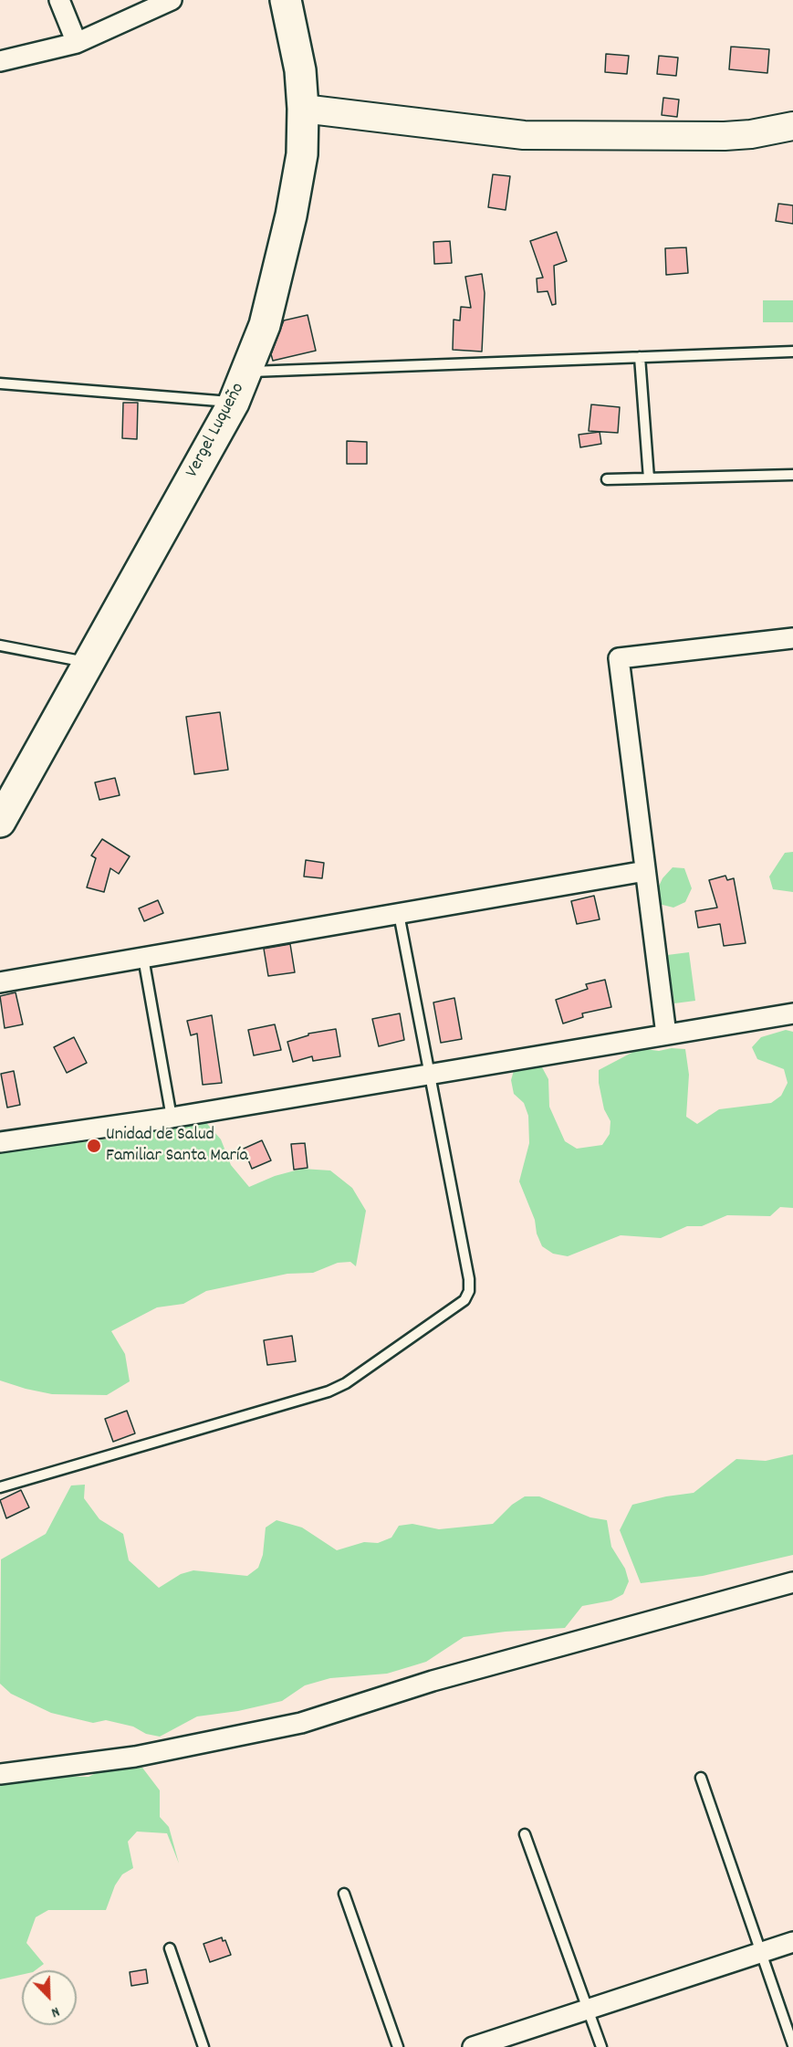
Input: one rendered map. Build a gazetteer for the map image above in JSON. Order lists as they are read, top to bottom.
{
  "streets": {
    "main road": ["Vergel Luqueño"]
  },
  "places": ["Unidad de Salud Familiar Santa María"],
  "north": "bottom right"
}
